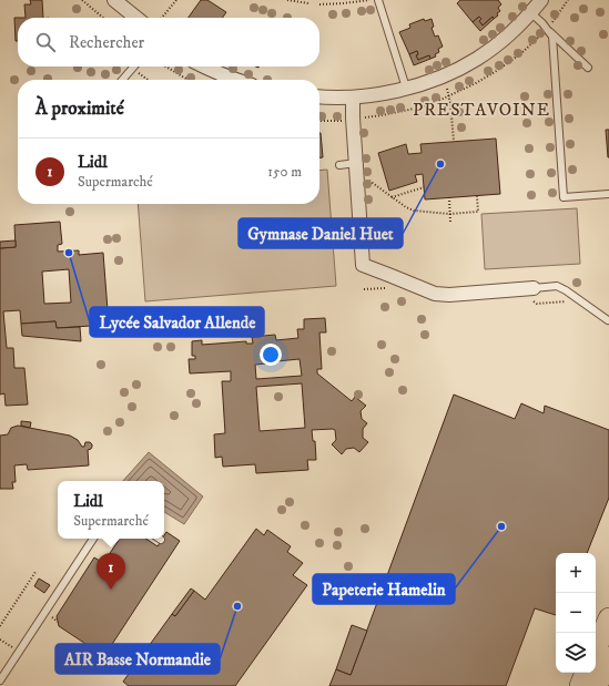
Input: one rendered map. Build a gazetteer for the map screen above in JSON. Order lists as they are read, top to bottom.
{
  "districts": ["PRESTAVOINE"],
  "places": [
    "Gymnase Daniel Huet",
    "Lycée Salvador Allende",
    "Papeterie Hamelin",
    "AIR Basse Normandie"
  ],
  "page": {
    "search": "Rechercher",
    "heading": "À proximité",
    "list": [
      {
        "mark": "1",
        "name": "Lidl",
        "note": "Supermarché",
        "value": "150 m"
      }
    ],
    "popup": ["Lidl", "Supermarché"],
    "map_buttons": ["+", "−"],
    "pins": "1"
  }
}
